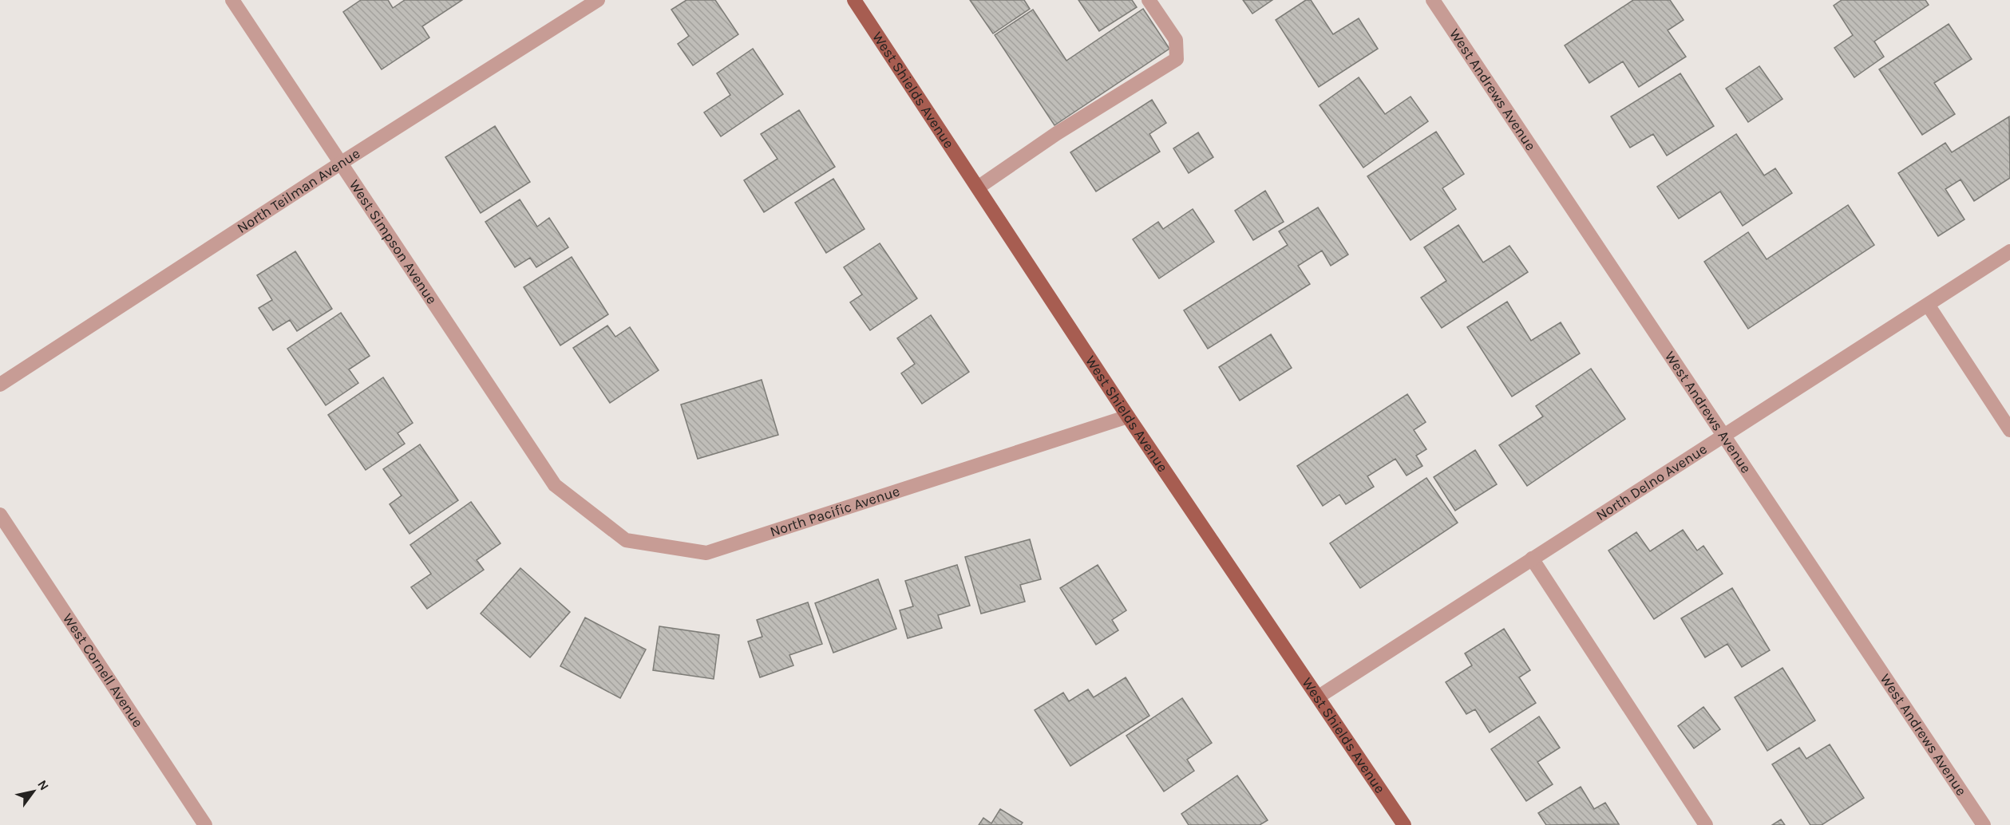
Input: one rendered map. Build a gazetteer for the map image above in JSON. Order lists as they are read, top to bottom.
{
  "streets": {
    "main road": ["West Shields Avenue"],
    "street": [
      "West Andrews Avenue",
      "North Teilman Avenue",
      "West Simpson Avenue",
      "North Delno Avenue",
      "North Pacific Avenue",
      "West Cornell Avenue"
    ]
  },
  "crossings": [
    ["West Shields Avenue", "North Delno Avenue"],
    ["West Shields Avenue", "North Pacific Avenue"],
    ["West Andrews Avenue", "North Delno Avenue"],
    ["North Teilman Avenue", "West Simpson Avenue"],
    ["West Simpson Avenue", "North Pacific Avenue"]
  ],
  "north": "top right"
}
